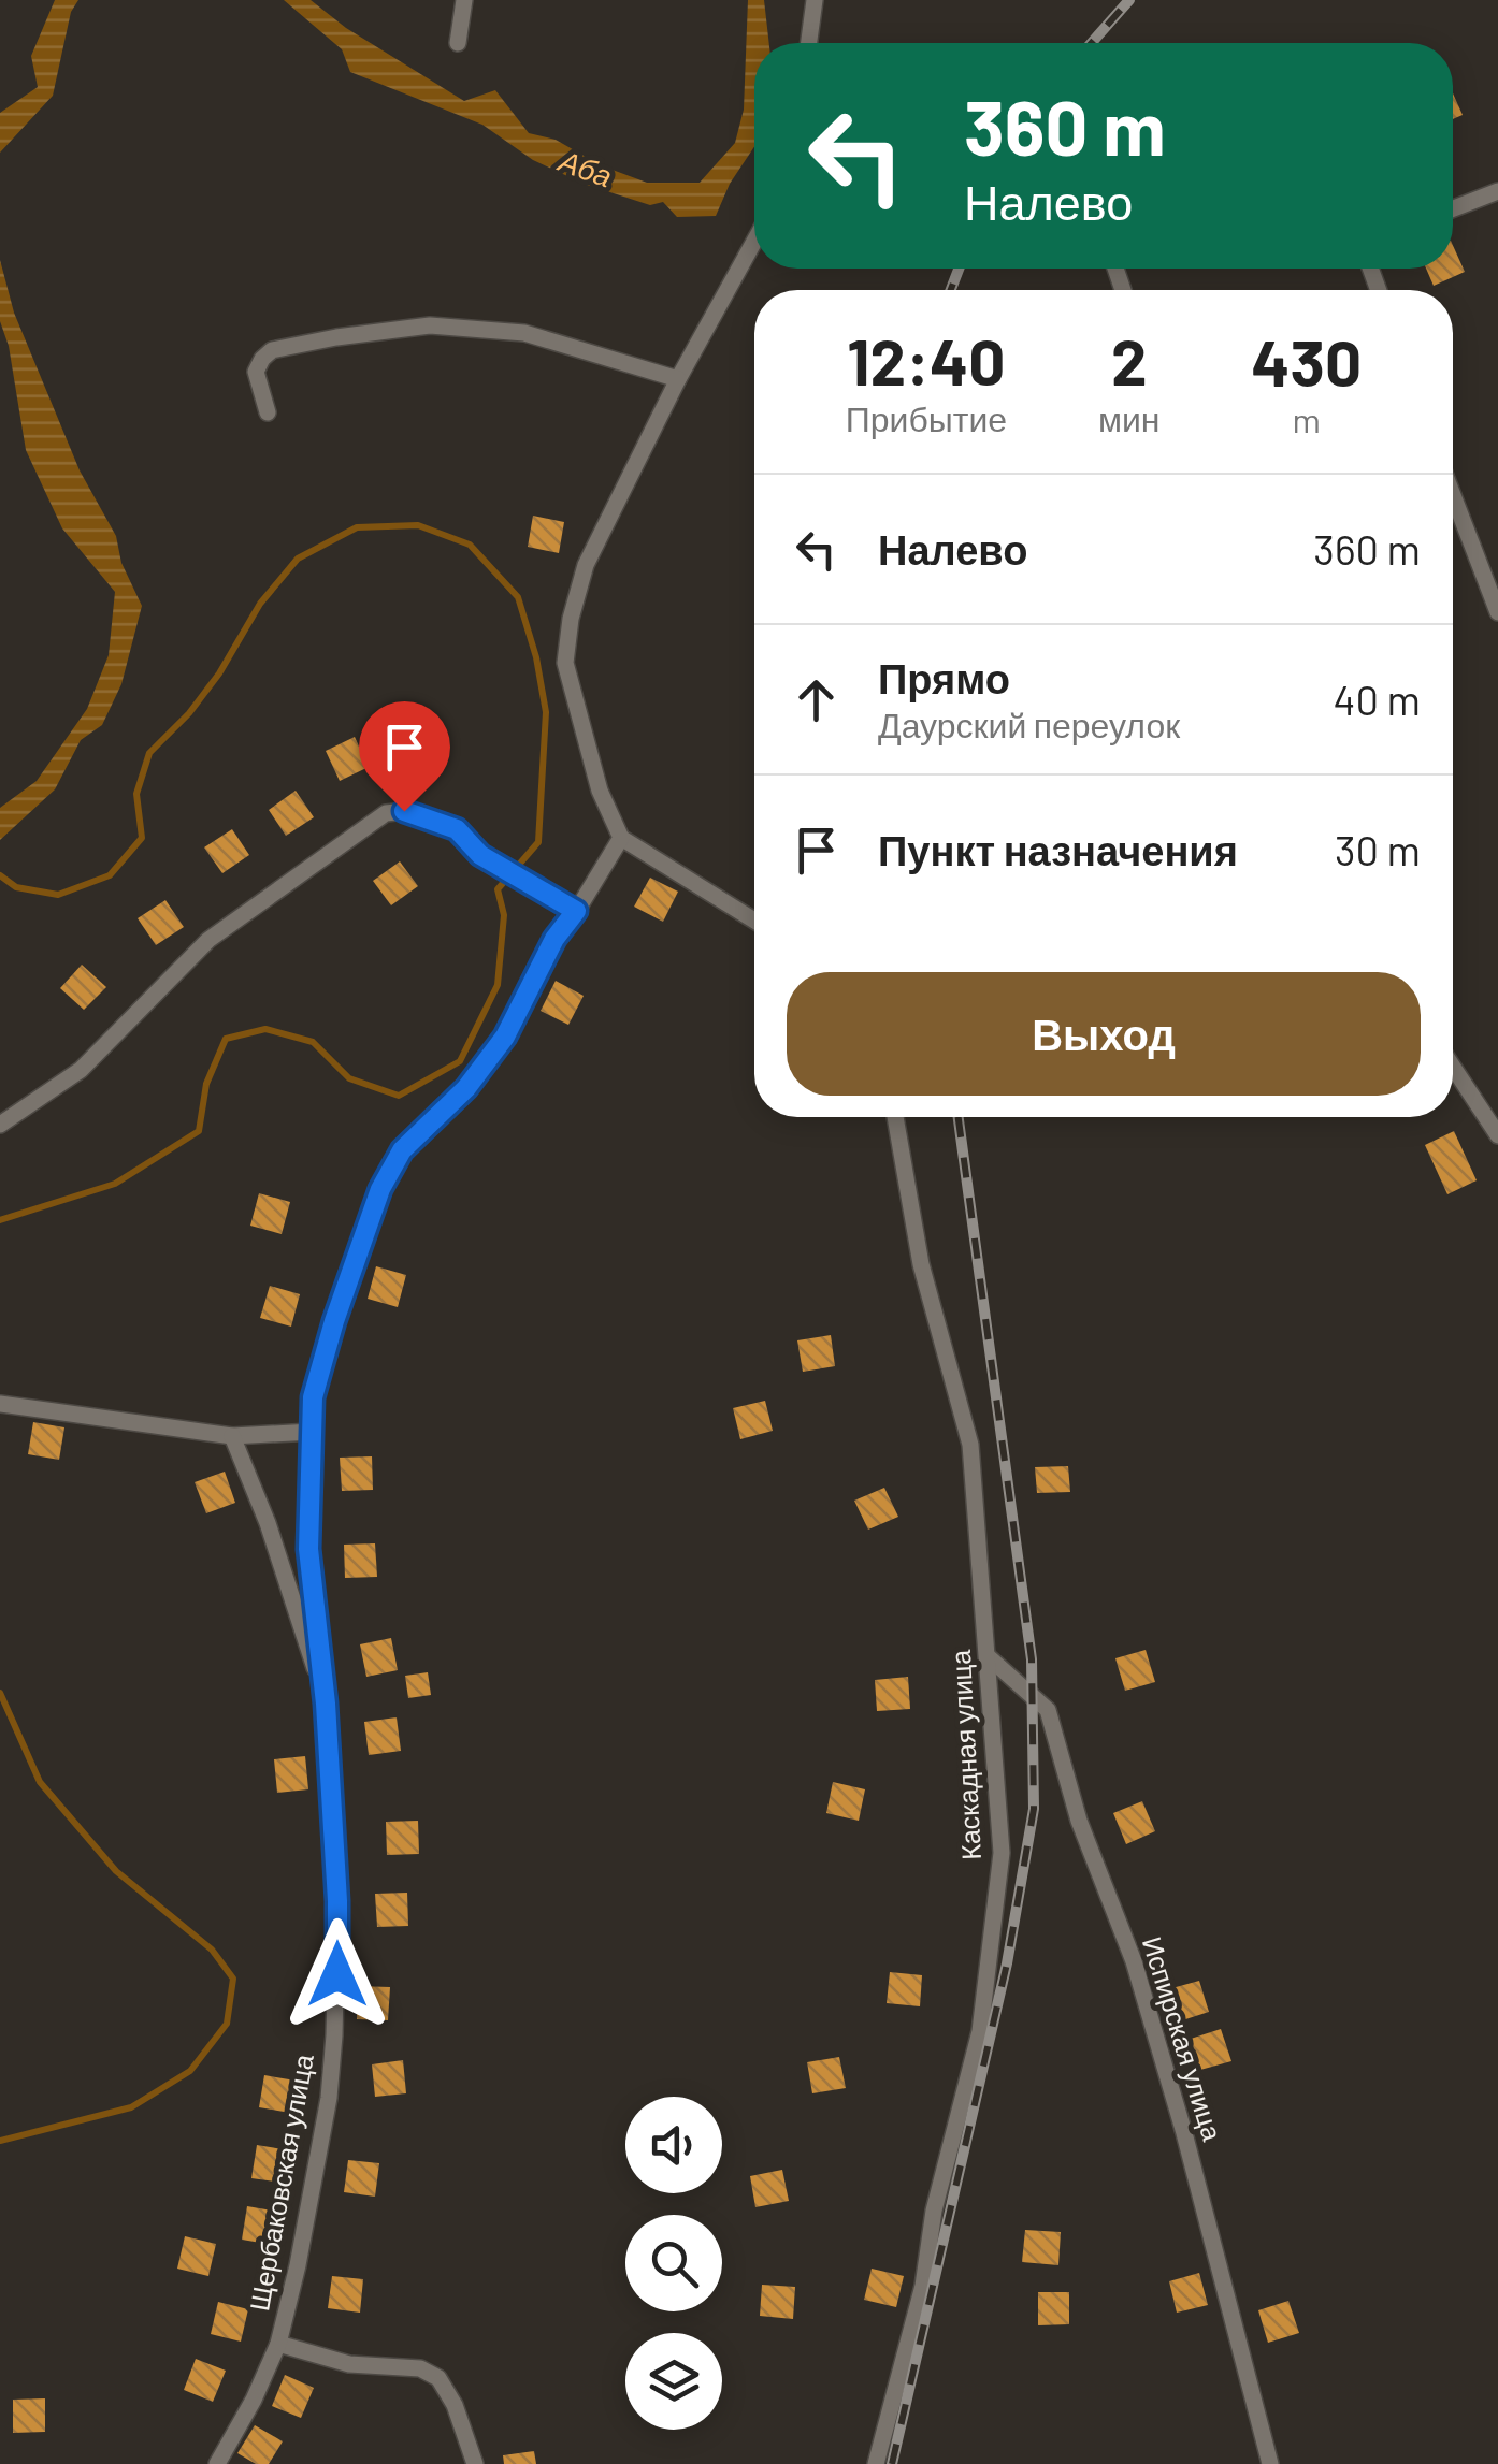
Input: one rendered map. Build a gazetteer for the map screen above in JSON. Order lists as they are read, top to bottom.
{
  "streets": {
    "street": ["Каскадная улица", "Испирская улица", "Щербаковская улица"]
  },
  "crossings": [
    ["Каскадная улица", "Испирская улица"]
  ],
  "water": ["Аба"],
  "page": {
    "turn": ["360 m", "Налево"],
    "eta": [
      "12:40",
      "Прибытие",
      "2",
      "мин",
      "430",
      "m"
    ],
    "list": [
      {
        "name": "Налево",
        "value": "360 m"
      },
      {
        "name": "Прямо",
        "note": "Даурский переулок",
        "value": "40 m"
      },
      {
        "name": "Пункт назначения",
        "value": "30 m"
      }
    ],
    "buttons": "Выход"
  }
}
